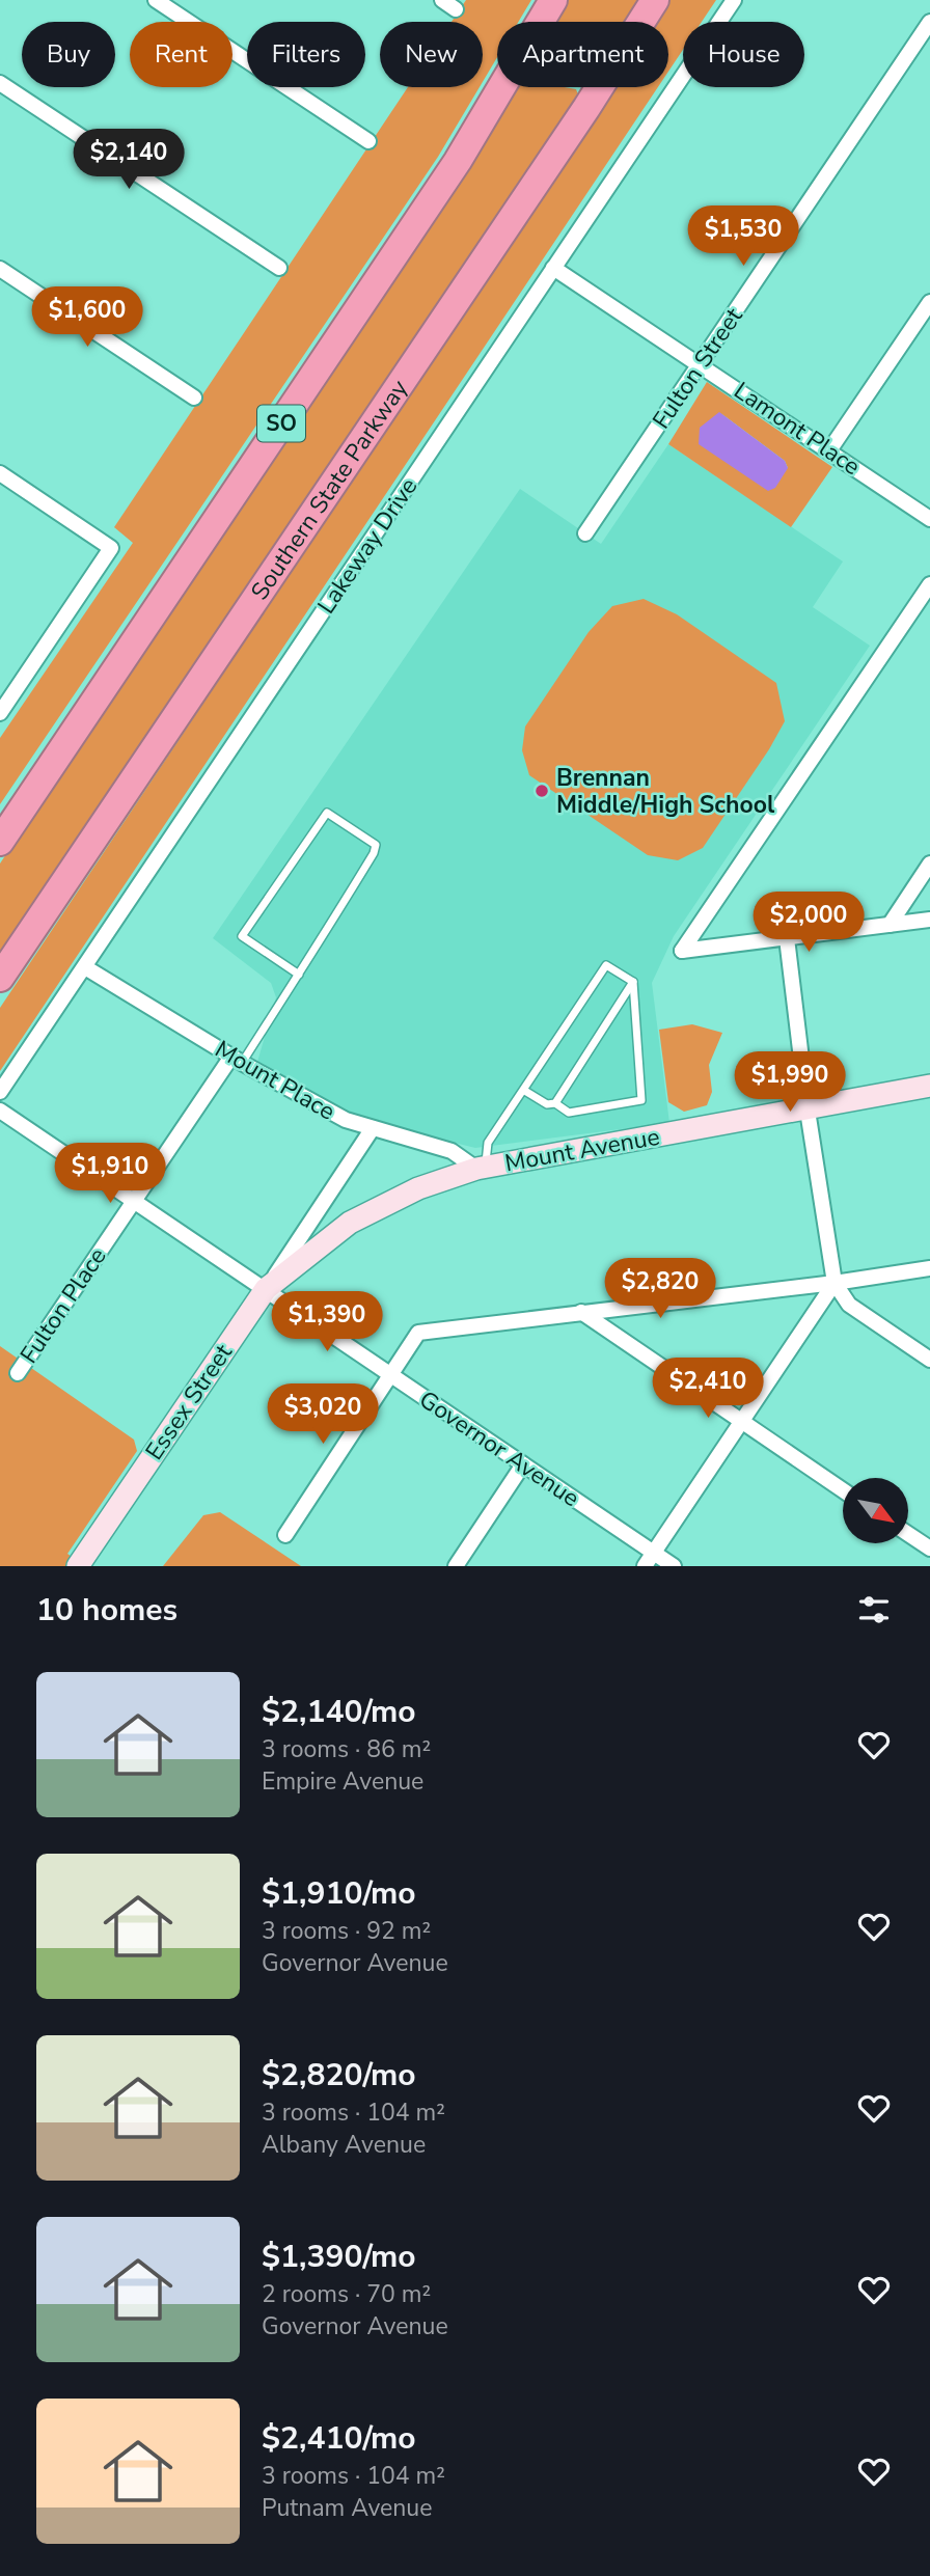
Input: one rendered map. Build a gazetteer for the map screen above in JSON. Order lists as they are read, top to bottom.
{
  "streets": {
    "highway": ["SO", "Southern State Parkway"],
    "street": [
      "Fulton Street",
      "Lamont Place",
      "Lakeway Drive",
      "Mount Place",
      "Mount Avenue",
      "Fulton Place",
      "Essex Street",
      "Governor Avenue"
    ]
  },
  "crossings": [
    ["Fulton Street", "Lamont Place"],
    ["Lamont Place", "Lakeway Drive"],
    ["Lakeway Drive", "Mount Place"],
    ["Mount Place", "Mount Avenue"],
    ["Mount Place", "Fulton Place"],
    ["Mount Place", "Essex Street"],
    ["Mount Avenue", "Essex Street"],
    ["Mount Avenue", "Governor Avenue"],
    ["Fulton Place", "Governor Avenue"],
    ["Essex Street", "Governor Avenue"]
  ],
  "places": ["Brennan Middle/High School"],
  "north": "bottom right",
  "page": {
    "chip": [
      "Buy",
      "Rent",
      "Filters",
      "New",
      "Apartment",
      "House"
    ],
    "price": [
      "$2,140",
      "$1,530",
      "$1,600",
      "$2,000",
      "$1,990",
      "$1,910",
      "$2,820",
      "$1,390",
      "$2,410",
      "$3,020"
    ],
    "heading": "10 homes",
    "list": [
      {
        "name": "$2,140/mo",
        "note": "3 rooms · 86 m² · Empire Avenue"
      },
      {
        "name": "$1,910/mo",
        "note": "3 rooms · 92 m² · Governor Avenue"
      },
      {
        "name": "$2,820/mo",
        "note": "3 rooms · 104 m² · Albany Avenue"
      },
      {
        "name": "$1,390/mo",
        "note": "2 rooms · 70 m² · Governor Avenue"
      },
      {
        "name": "$2,410/mo",
        "note": "3 rooms · 104 m² · Putnam Avenue"
      }
    ]
  }
}
